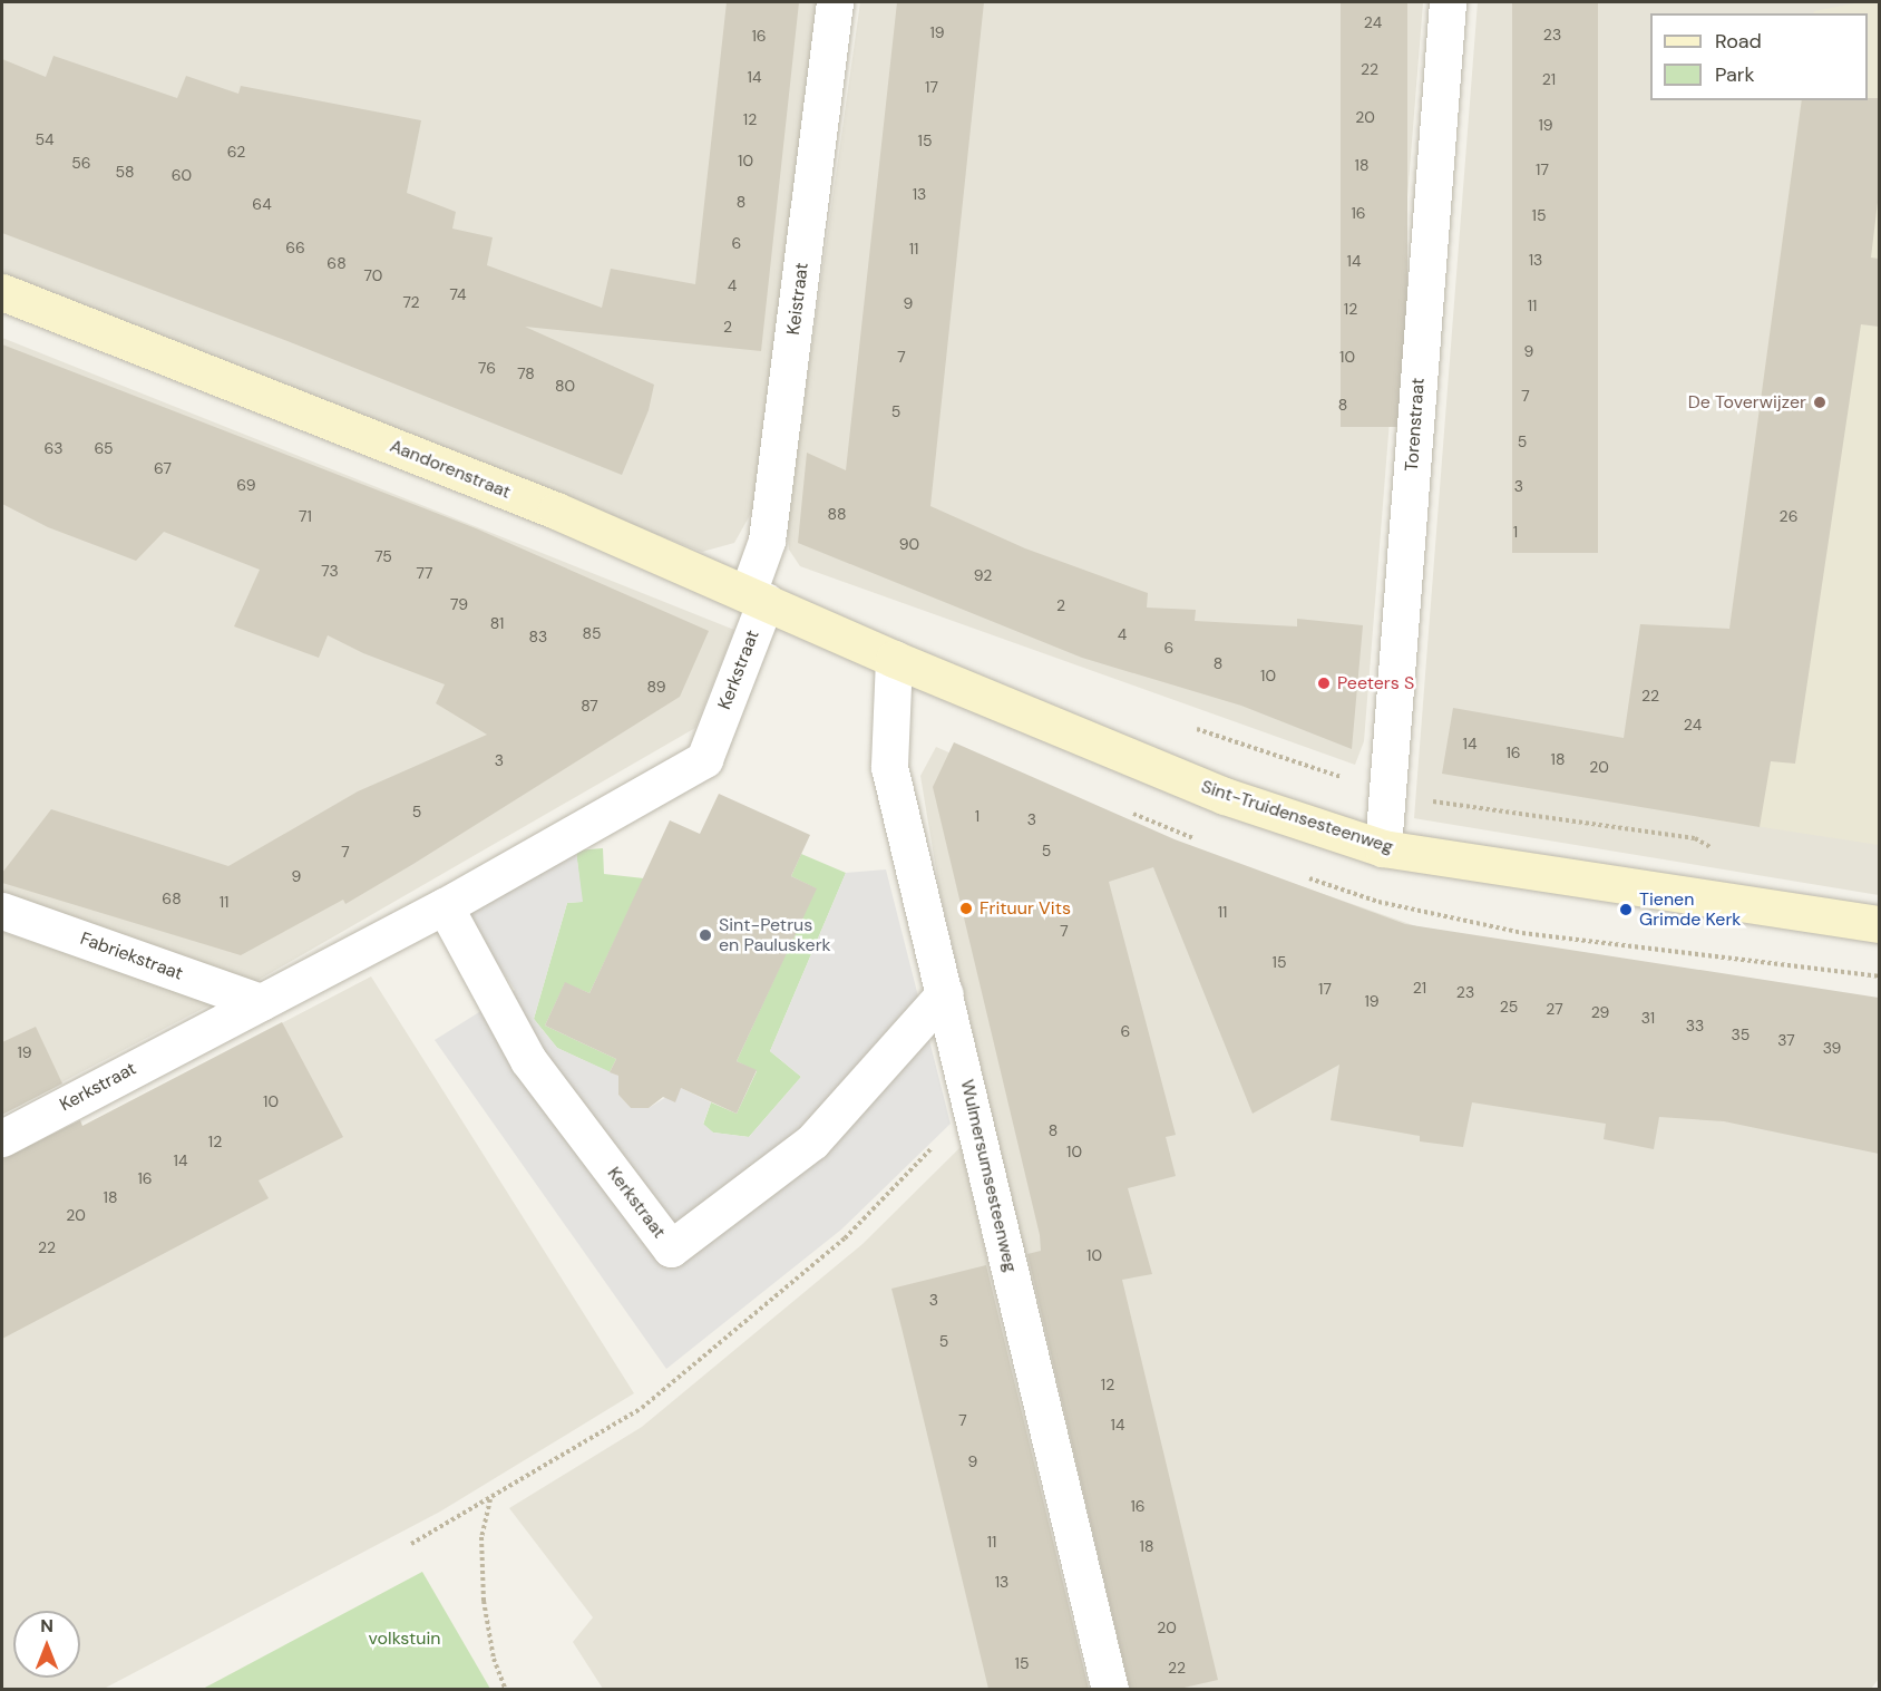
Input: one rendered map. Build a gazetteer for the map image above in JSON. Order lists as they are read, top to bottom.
{
  "streets": {
    "main road": ["Aandorenstraat", "Sint-Truidensesteenweg"],
    "street": [
      "Keistraat",
      "Torenstraat",
      "Kerkstraat",
      "Fabriekstraat",
      "Wulmersumsesteenweg"
    ]
  },
  "crossings": [
    ["Keistraat", "Aandorenstraat"],
    ["Keistraat", "Kerkstraat"],
    ["Torenstraat", "Sint-Truidensesteenweg"],
    ["Aandorenstraat", "Kerkstraat"],
    ["Aandorenstraat", "Sint-Truidensesteenweg"],
    ["Aandorenstraat", "Wulmersumsesteenweg"],
    ["Kerkstraat", "Fabriekstraat"],
    ["Kerkstraat", "Wulmersumsesteenweg"],
    ["Sint-Truidensesteenweg", "Wulmersumsesteenweg"]
  ],
  "parks": ["volkstuin"],
  "places": [
    "De Toverwijzer",
    "Peeters S",
    "Frituur Vits",
    "Tienen Grimde Kerk",
    "Sint-Petrus en Pauluskerk"
  ],
  "house_numbers": [
    "24",
    "19",
    "23",
    "16",
    "22",
    "14",
    "21",
    "17",
    "20",
    "12",
    "19",
    "54",
    "15",
    "62",
    "10",
    "56",
    "18",
    "17",
    "58",
    "60",
    "13",
    "8",
    "64",
    "16",
    "15",
    "6",
    "66",
    "11",
    "13",
    "14",
    "68",
    "70",
    "4",
    "74",
    "72",
    "9",
    "11",
    "12",
    "2",
    "9",
    "7",
    "10",
    "76",
    "78",
    "80",
    "7",
    "8",
    "5",
    "5",
    "63",
    "65",
    "67",
    "69",
    "3",
    "88",
    "71",
    "26",
    "1",
    "90",
    "75",
    "73",
    "77",
    "92",
    "79",
    "2",
    "81",
    "85",
    "4",
    "83",
    "6",
    "8",
    "10",
    "89",
    "22",
    "87",
    "24",
    "14",
    "16",
    "18",
    "3",
    "20",
    "5",
    "1",
    "3",
    "5",
    "7",
    "9",
    "68",
    "11",
    "11",
    "7",
    "15",
    "21",
    "17",
    "23",
    "19",
    "25",
    "27",
    "29",
    "31",
    "33",
    "6",
    "35",
    "37",
    "39",
    "19",
    "10",
    "8",
    "12",
    "10",
    "14",
    "16",
    "18",
    "20",
    "22",
    "10",
    "3",
    "5",
    "12",
    "7",
    "14",
    "9",
    "16",
    "11",
    "18",
    "13",
    "20",
    "15",
    "22"
  ],
  "legend": ["Road", "Park"],
  "north": "top"
}
